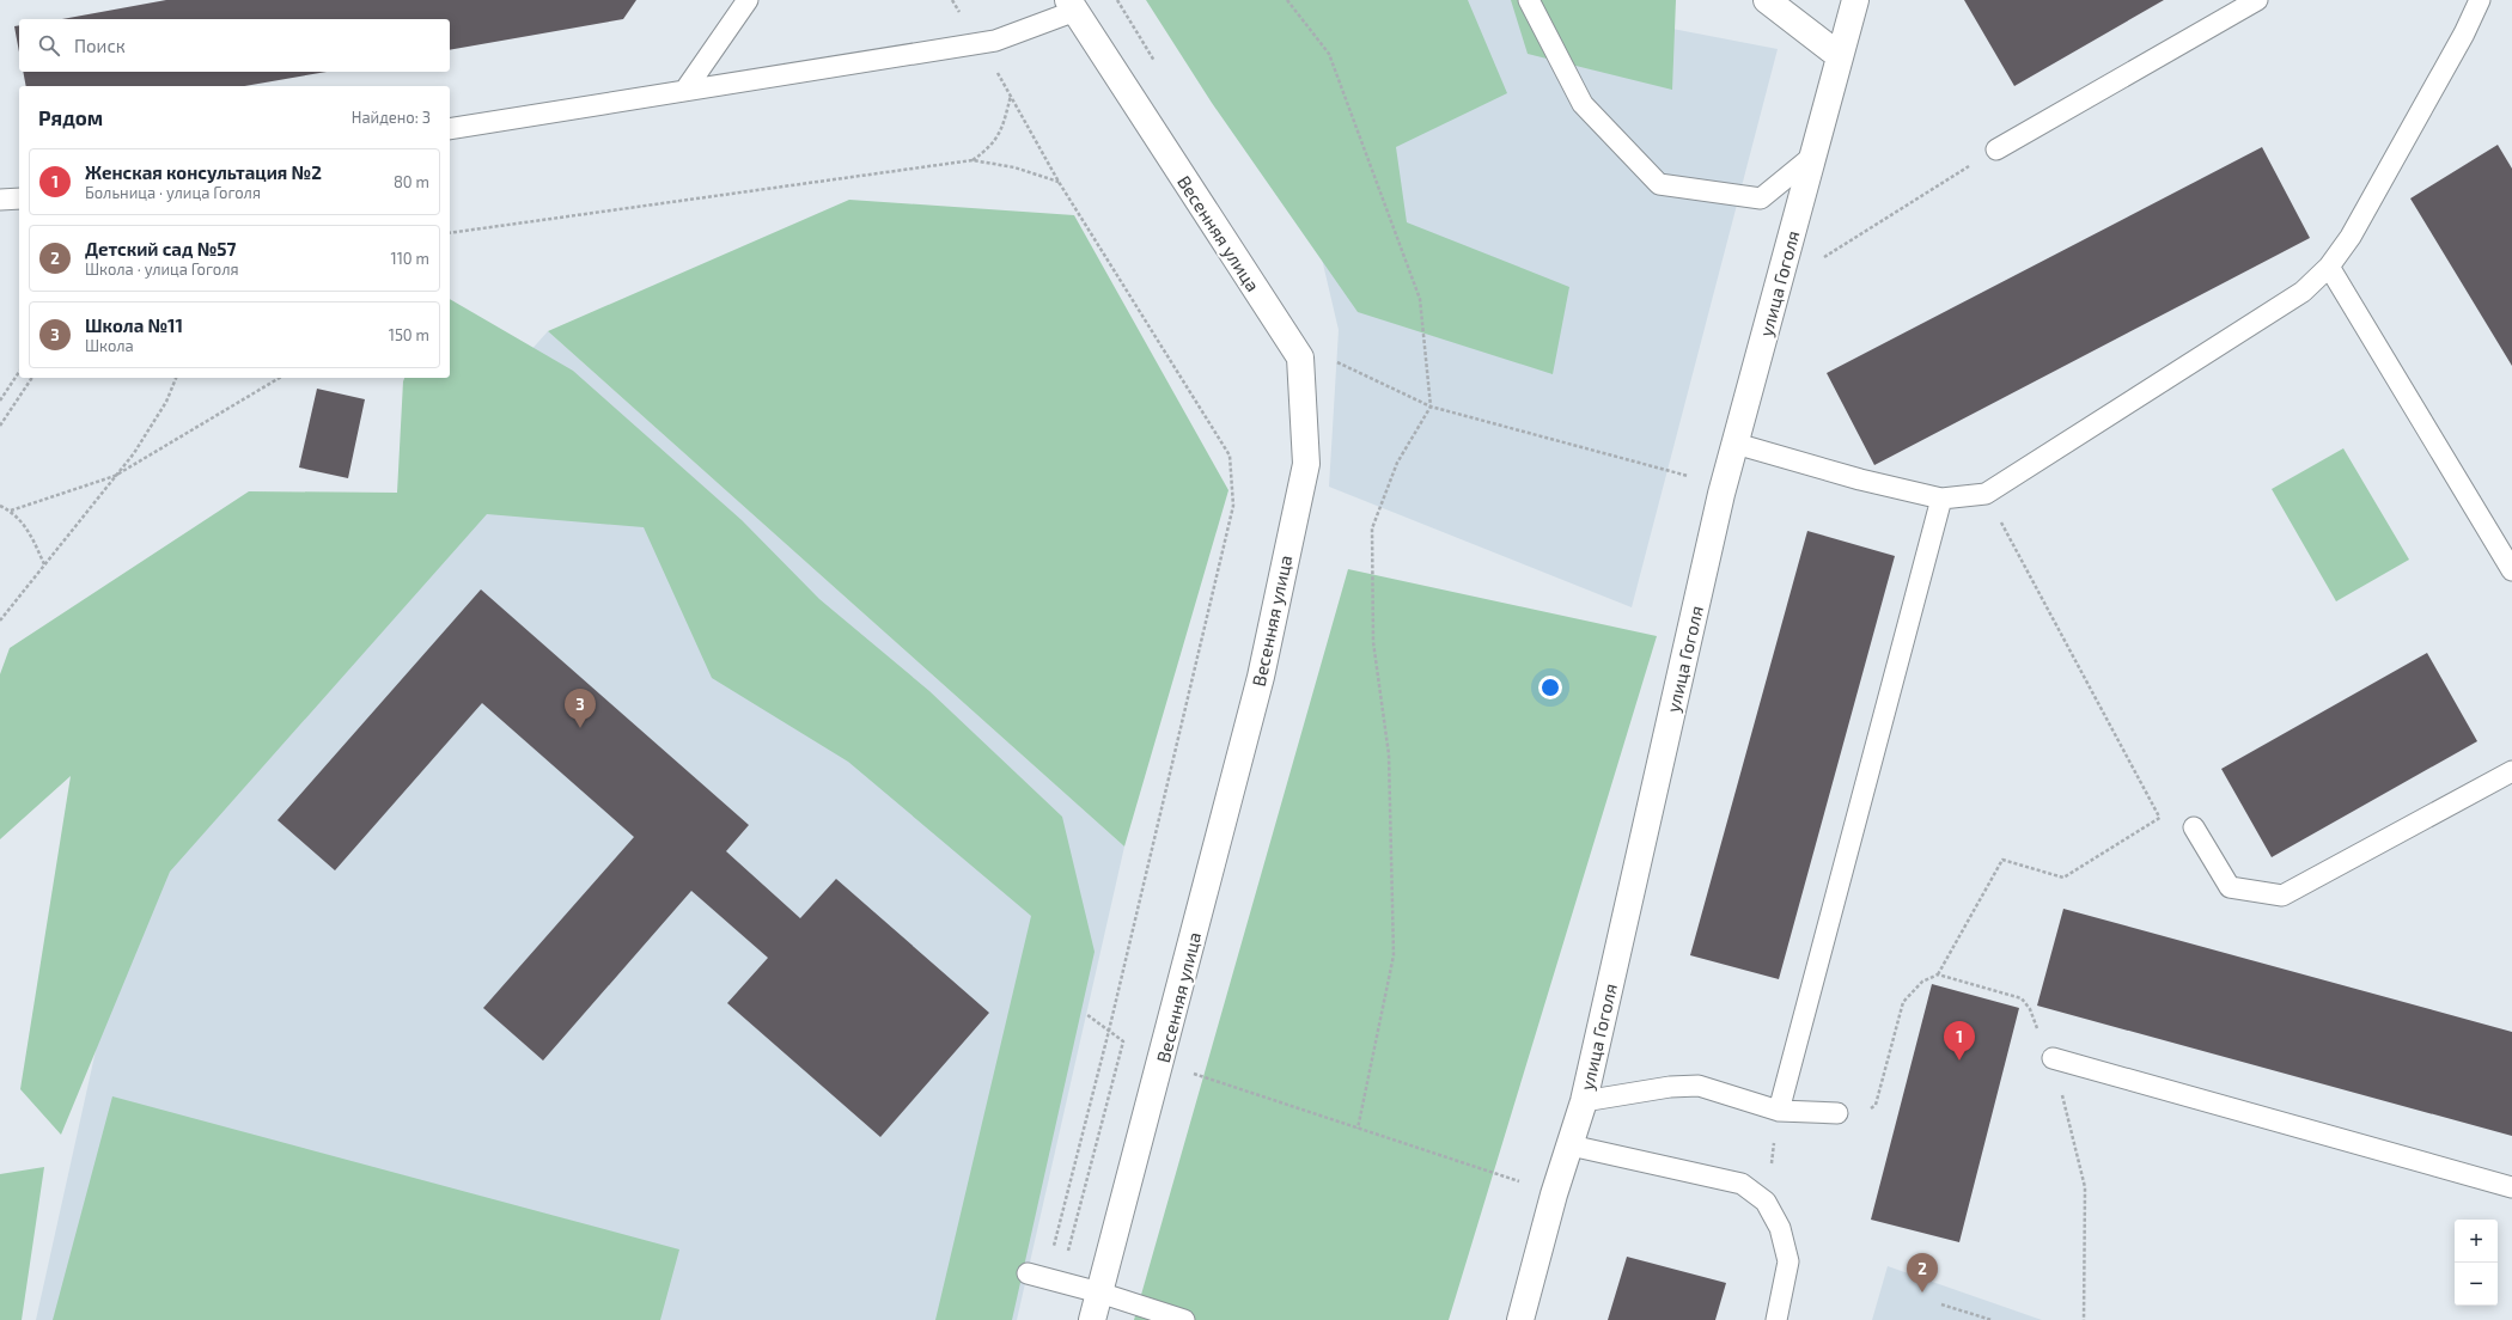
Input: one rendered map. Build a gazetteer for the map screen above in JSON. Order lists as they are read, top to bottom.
{
  "streets": {
    "street": ["Весенняя улица", "улица Гоголя"]
  },
  "page": {
    "search": "Поиск",
    "heading": ["Рядом", "Найдено: 3"],
    "list": [
      {
        "mark": "1",
        "name": "Женская консультация №2",
        "note": "Больница · улица Гоголя",
        "value": "80 m"
      },
      {
        "mark": "2",
        "name": "Детский сад №57",
        "note": "Школа · улица Гоголя",
        "value": "110 m"
      },
      {
        "mark": "3",
        "name": "Школа №11",
        "note": "Школа",
        "value": "150 m"
      }
    ],
    "pins": ["3", "1", "2"],
    "map_buttons": ["+", "−"]
  }
}
